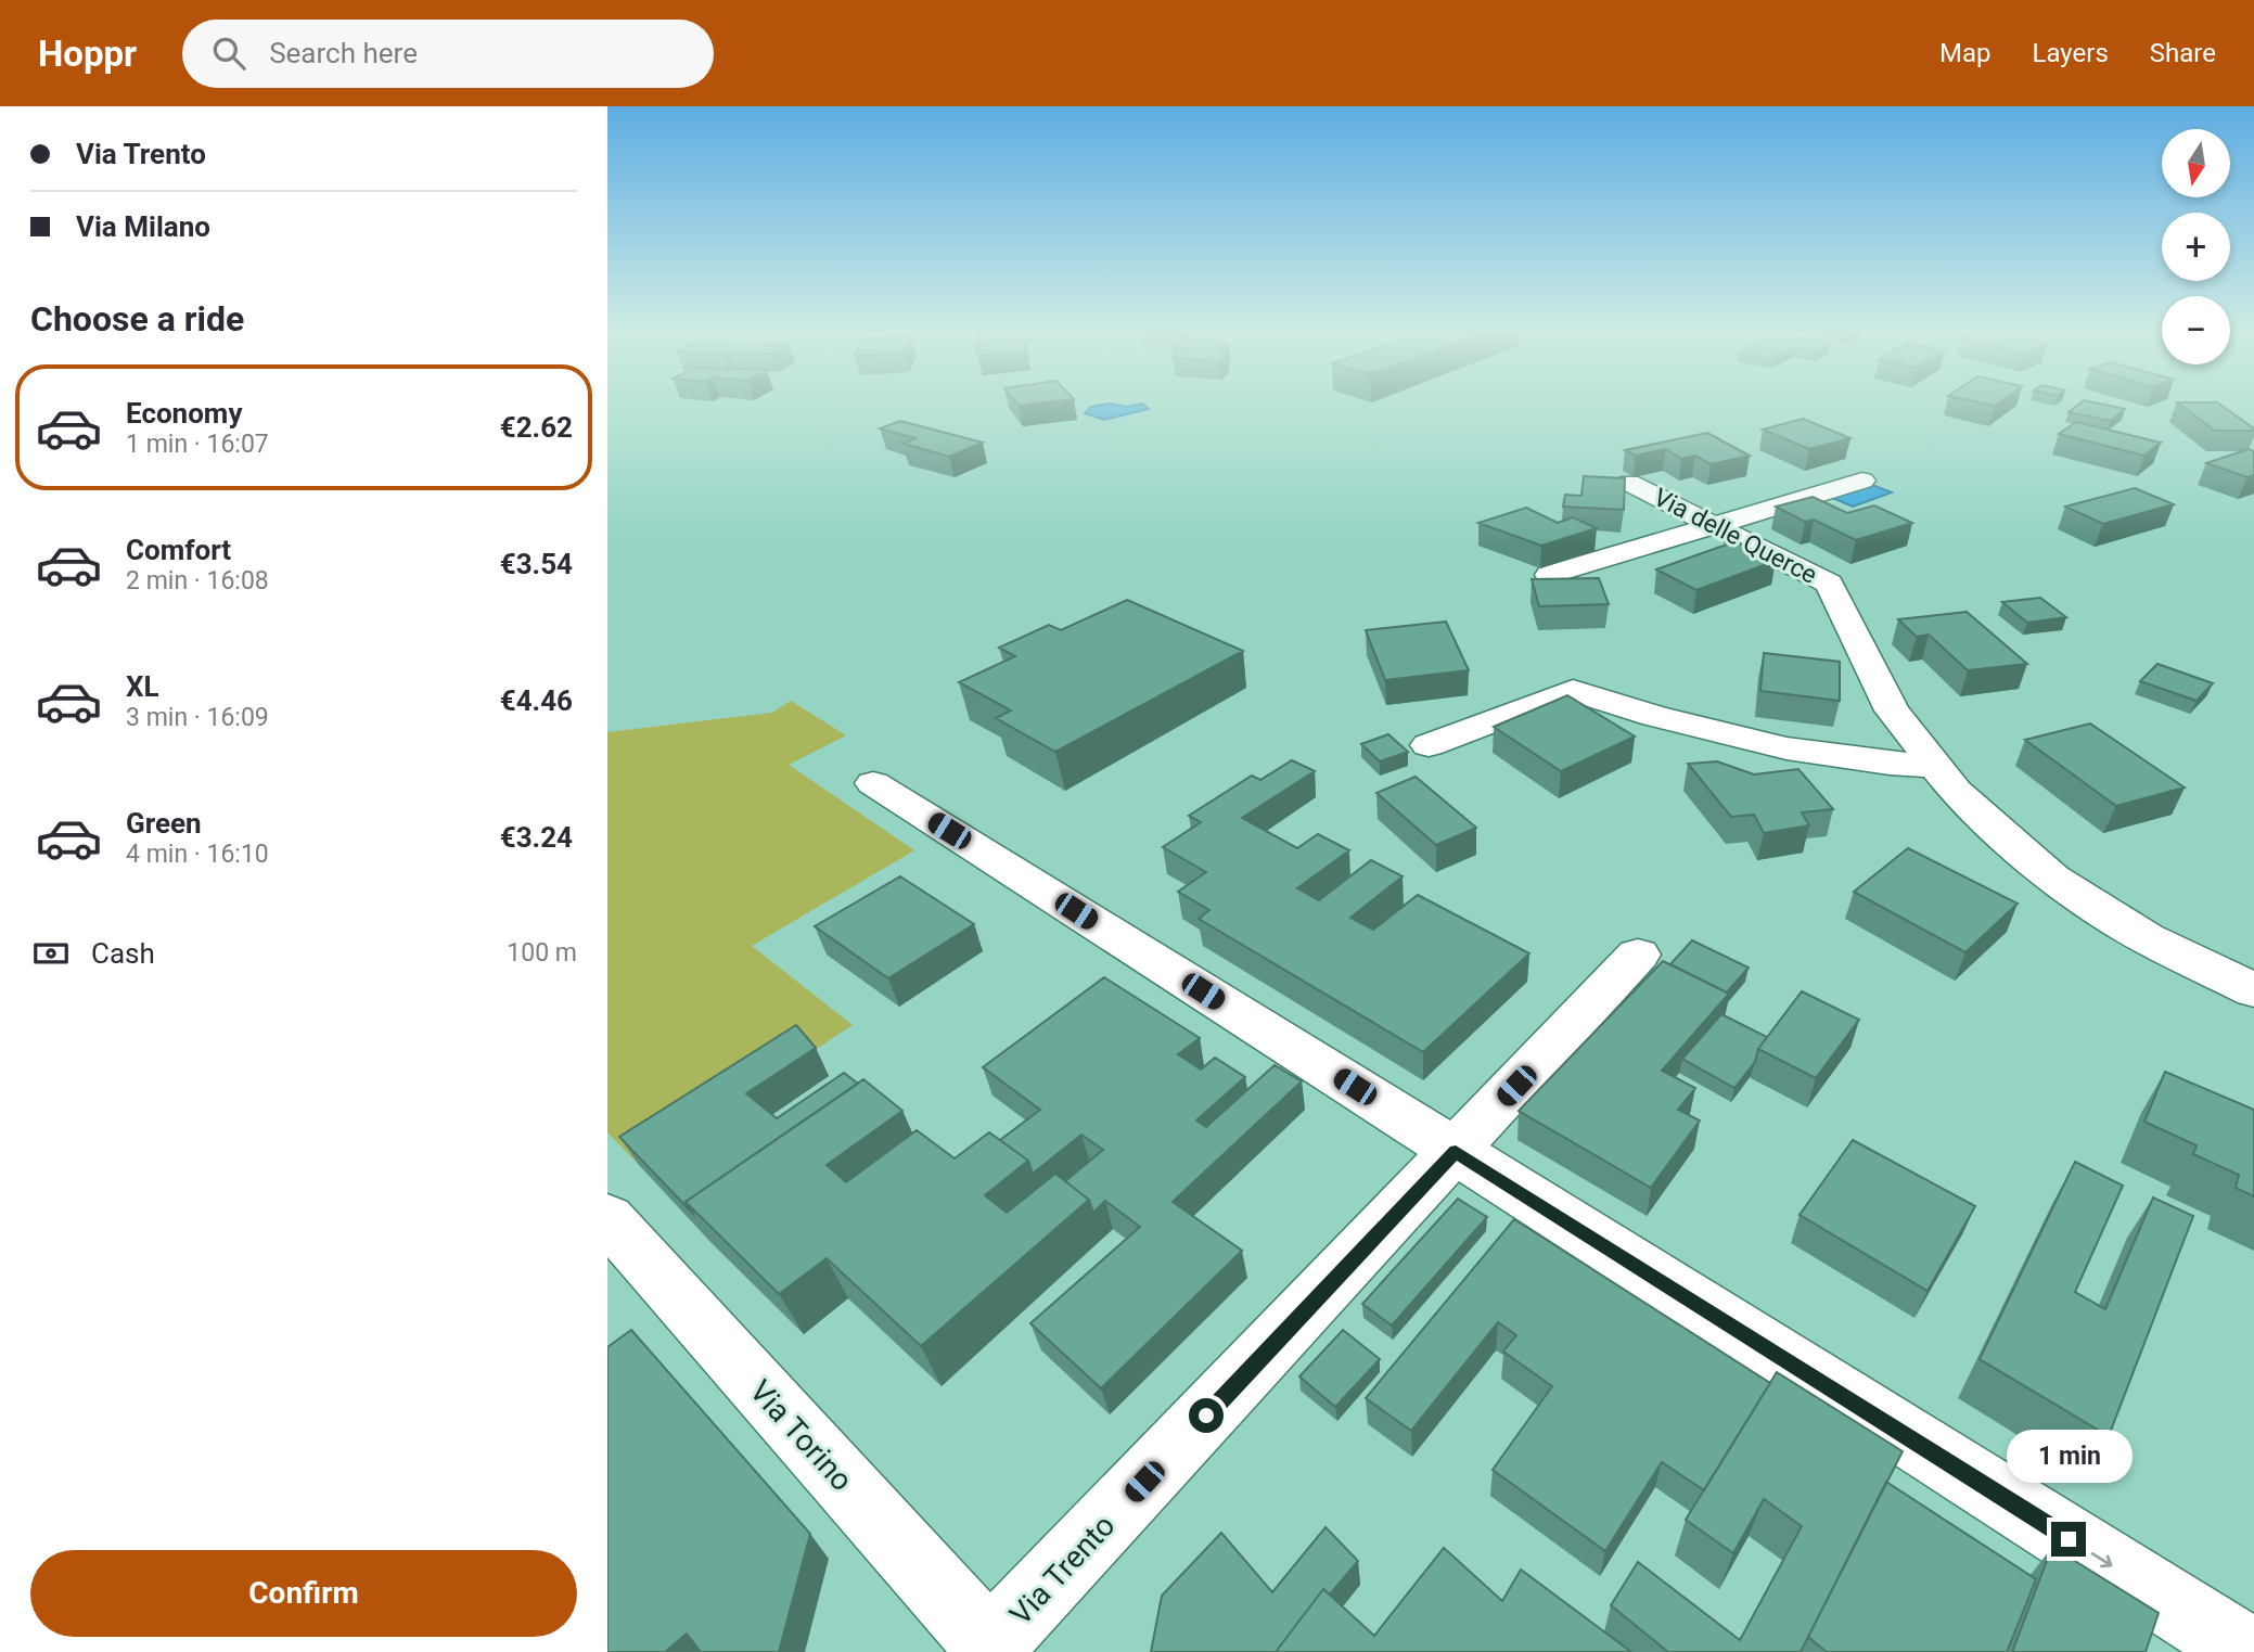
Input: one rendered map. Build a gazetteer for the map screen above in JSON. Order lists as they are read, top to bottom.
{
  "streets": {
    "street": ["Via delle Querce", "Via Torino", "Via Trento"]
  },
  "crossings": [
    ["Via Torino", "Via Trento"]
  ],
  "north": "bottom",
  "page": {
    "header": "Hoppr",
    "search": "Search here",
    "nav": ["Map", "Layers", "Share"],
    "banner": ["Via Trento", "Via Milano"],
    "map_buttons": ["+", "−"],
    "heading": "Choose a ride",
    "list": [
      {
        "name": "Economy",
        "note": "1 min · 16:07",
        "value": "€2.62"
      },
      {
        "name": "Comfort",
        "note": "2 min · 16:08",
        "value": "€3.54"
      },
      {
        "name": "XL",
        "note": "3 min · 16:09",
        "value": "€4.46"
      },
      {
        "name": "Green",
        "note": "4 min · 16:10",
        "value": "€3.24"
      }
    ],
    "pay": ["Cash", "100 m"],
    "bubble": "1 min",
    "buttons": "Confirm"
  }
}
